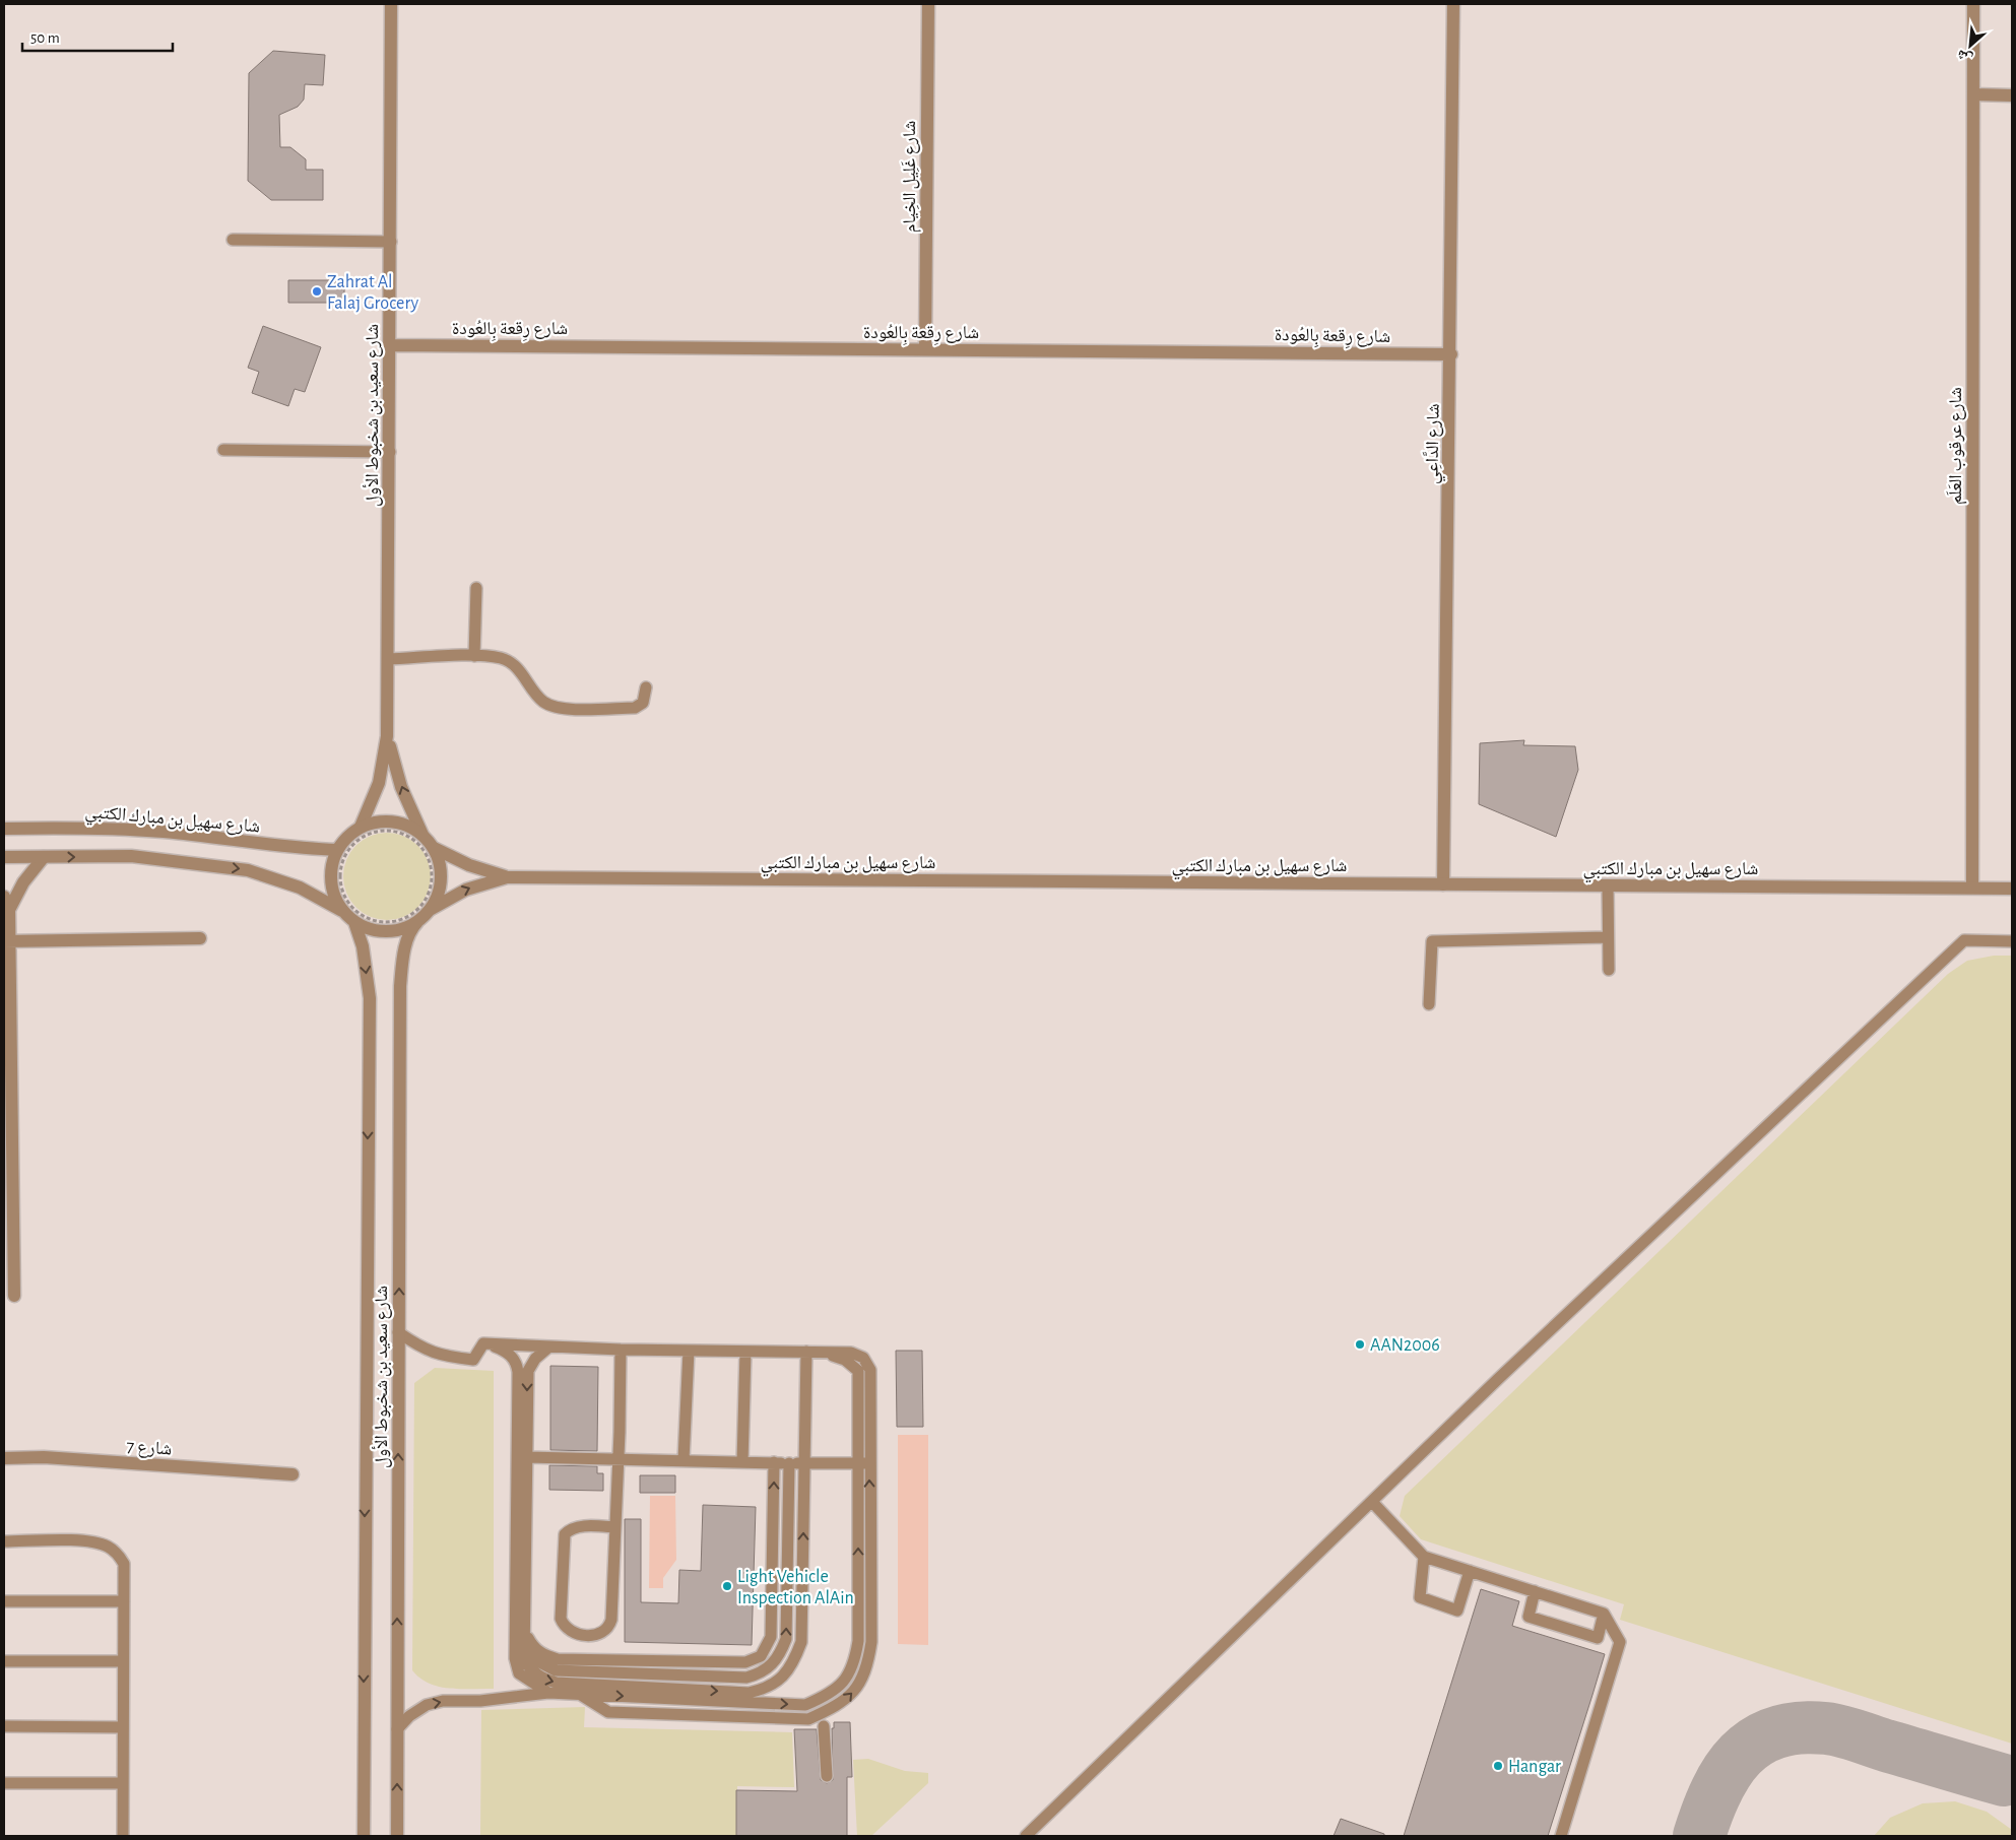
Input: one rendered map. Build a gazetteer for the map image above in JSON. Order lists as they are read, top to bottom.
{
  "streets": {
    "street": [
      "شارع غَلِيل الخِيام",
      "شارع رِقعة بِالعُودة",
      "شارع سعيد بن شخبوط الأول",
      "شارع الدَّاعِي",
      "شارع عرقوب العَلَم",
      "شارع سهيل بن مبارك الكتبي",
      "شارع 7"
    ]
  },
  "crossings": [
    ["شارع غَلِيل الخِيام", "شارع رِقعة بِالعُودة"],
    ["شارع رِقعة بِالعُودة", "شارع سعيد بن شخبوط الأول"],
    ["شارع رِقعة بِالعُودة", "شارع الدَّاعِي"],
    ["شارع الدَّاعِي", "شارع سهيل بن مبارك الكتبي"],
    ["شارع عرقوب العَلَم", "شارع سهيل بن مبارك الكتبي"]
  ],
  "places": [
    "Zahrat Al Falaj Grocery",
    "AAN2006",
    "Light Vehicle Inspection AlAin",
    "Hangar"
  ],
  "scale_bar": "50 m",
  "north": "bottom left"
}
